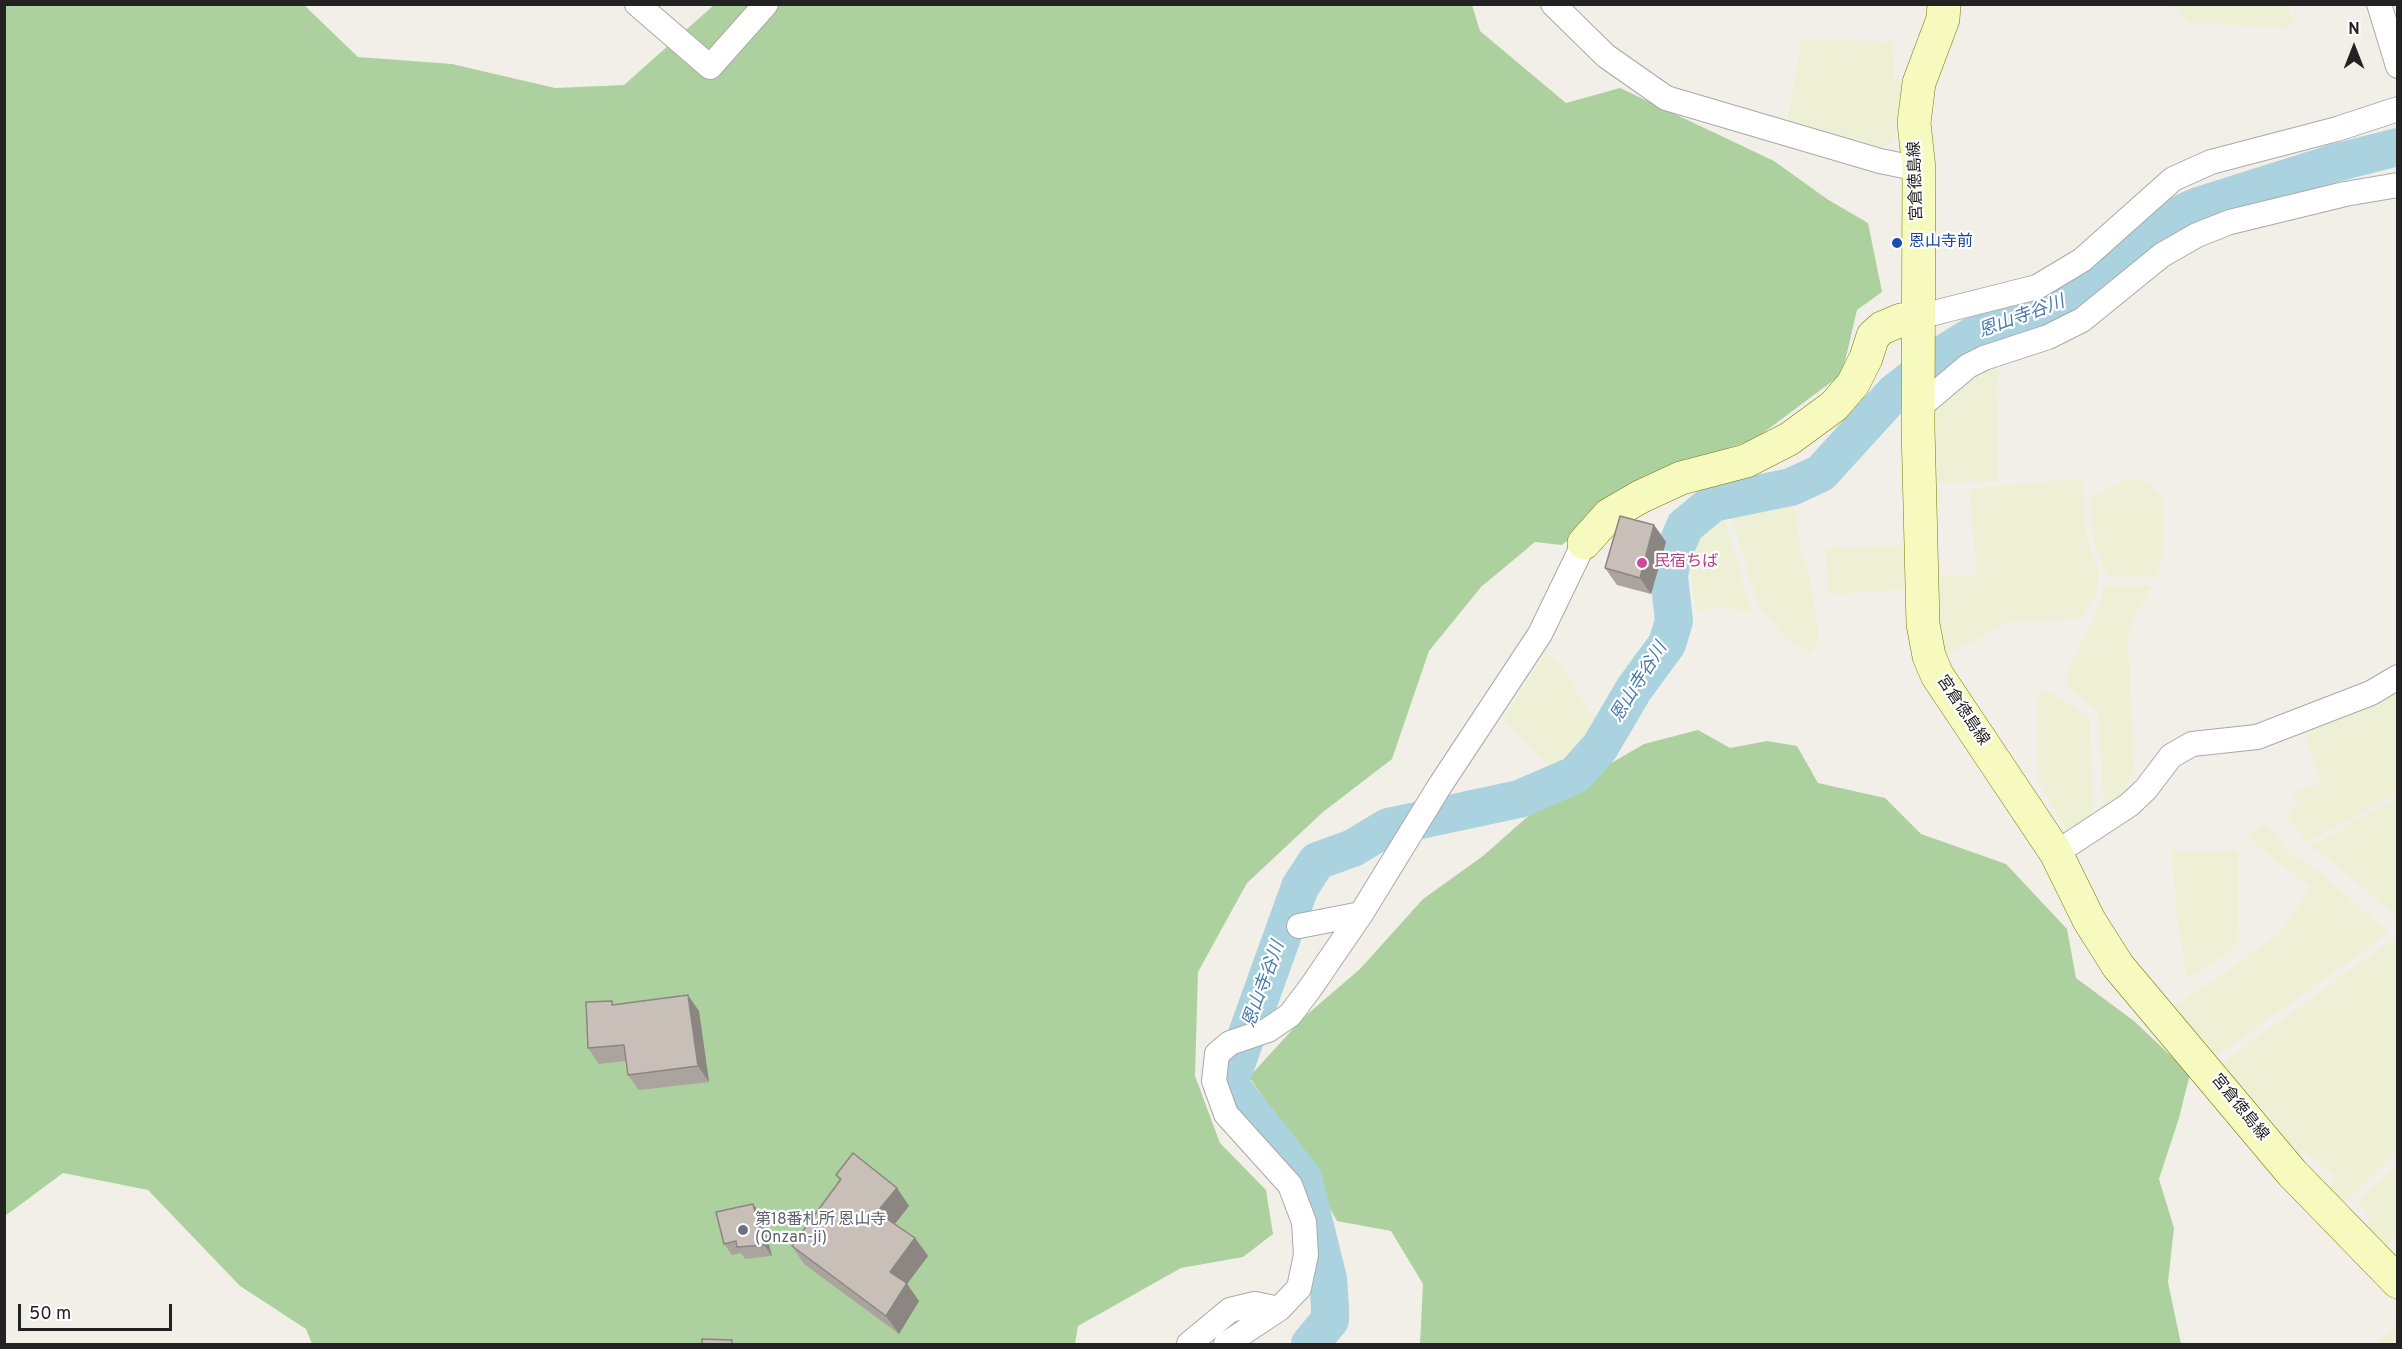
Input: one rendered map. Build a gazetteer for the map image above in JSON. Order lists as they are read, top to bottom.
{
  "streets": {
    "main road": ["宮倉徳島線"]
  },
  "water": ["恩山寺谷川"],
  "places": ["恩山寺前", "民宿ちば", "第18番札所 恩山寺 (Onzan-ji)"],
  "scale_bar": "50 m",
  "north": "top"
}
